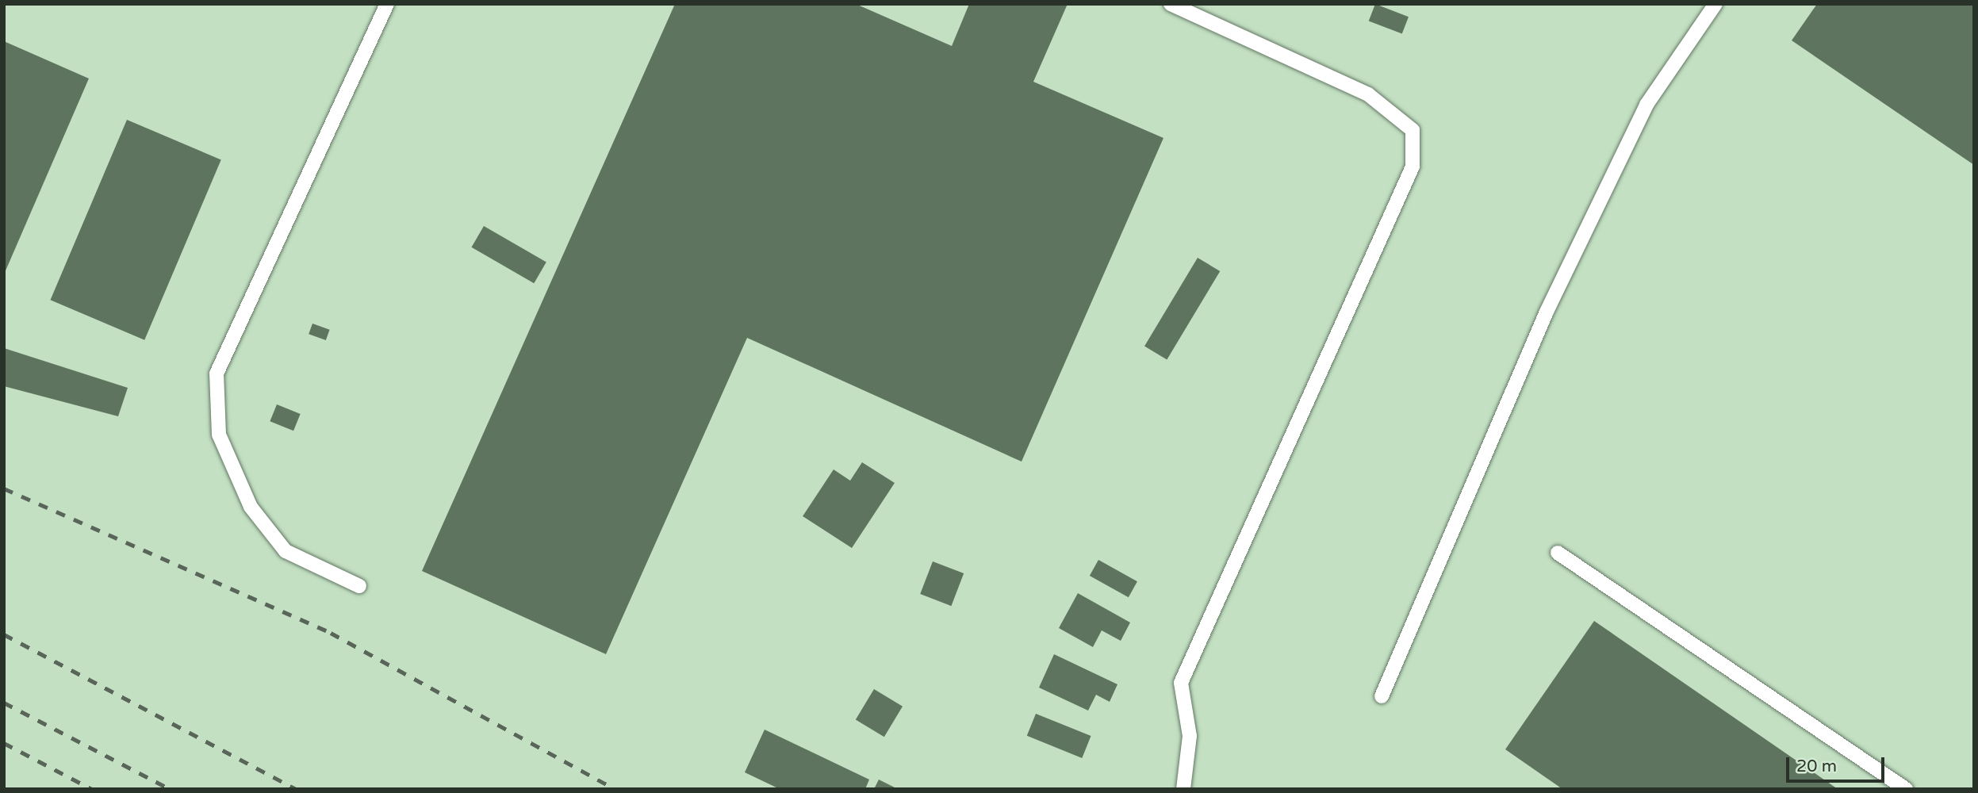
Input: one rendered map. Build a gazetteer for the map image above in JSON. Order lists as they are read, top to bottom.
{
  "scale_bar": "20 m"
}
